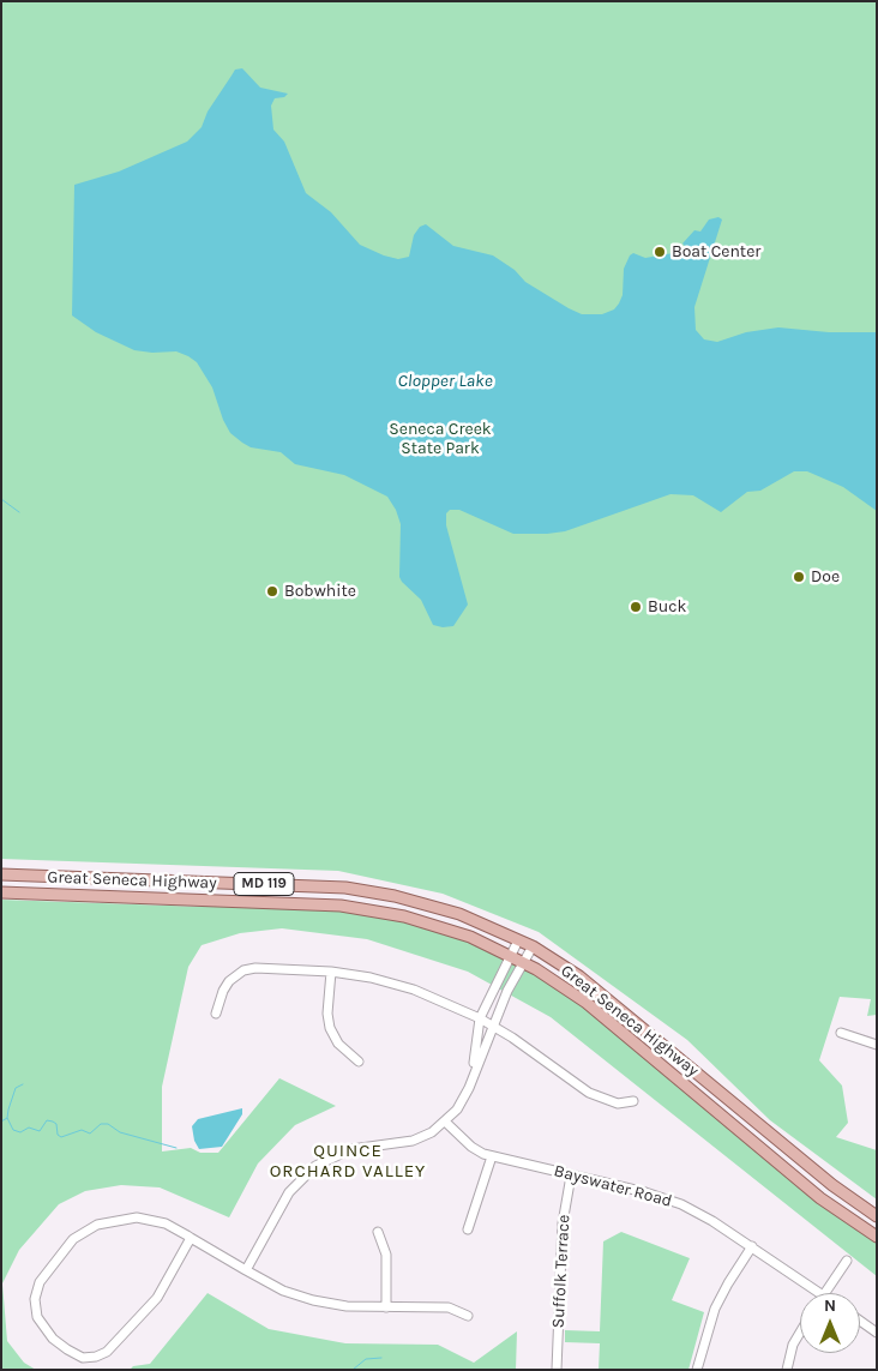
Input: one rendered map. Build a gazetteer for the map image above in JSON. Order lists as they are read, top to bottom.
{
  "streets": {
    "main road": ["Great Seneca Highway", "MD 119"],
    "street": ["Bayswater Road", "Suffolk Terrace"]
  },
  "crossings": [
    ["Bayswater Road", "Suffolk Terrace"]
  ],
  "districts": ["QUINCE ORCHARD VALLEY"],
  "water": ["Clopper Lake"],
  "parks": ["Seneca Creek State Park"],
  "places": [
    "Boat Center",
    "Doe",
    "Bobwhite",
    "Buck"
  ],
  "north": "top"
}
